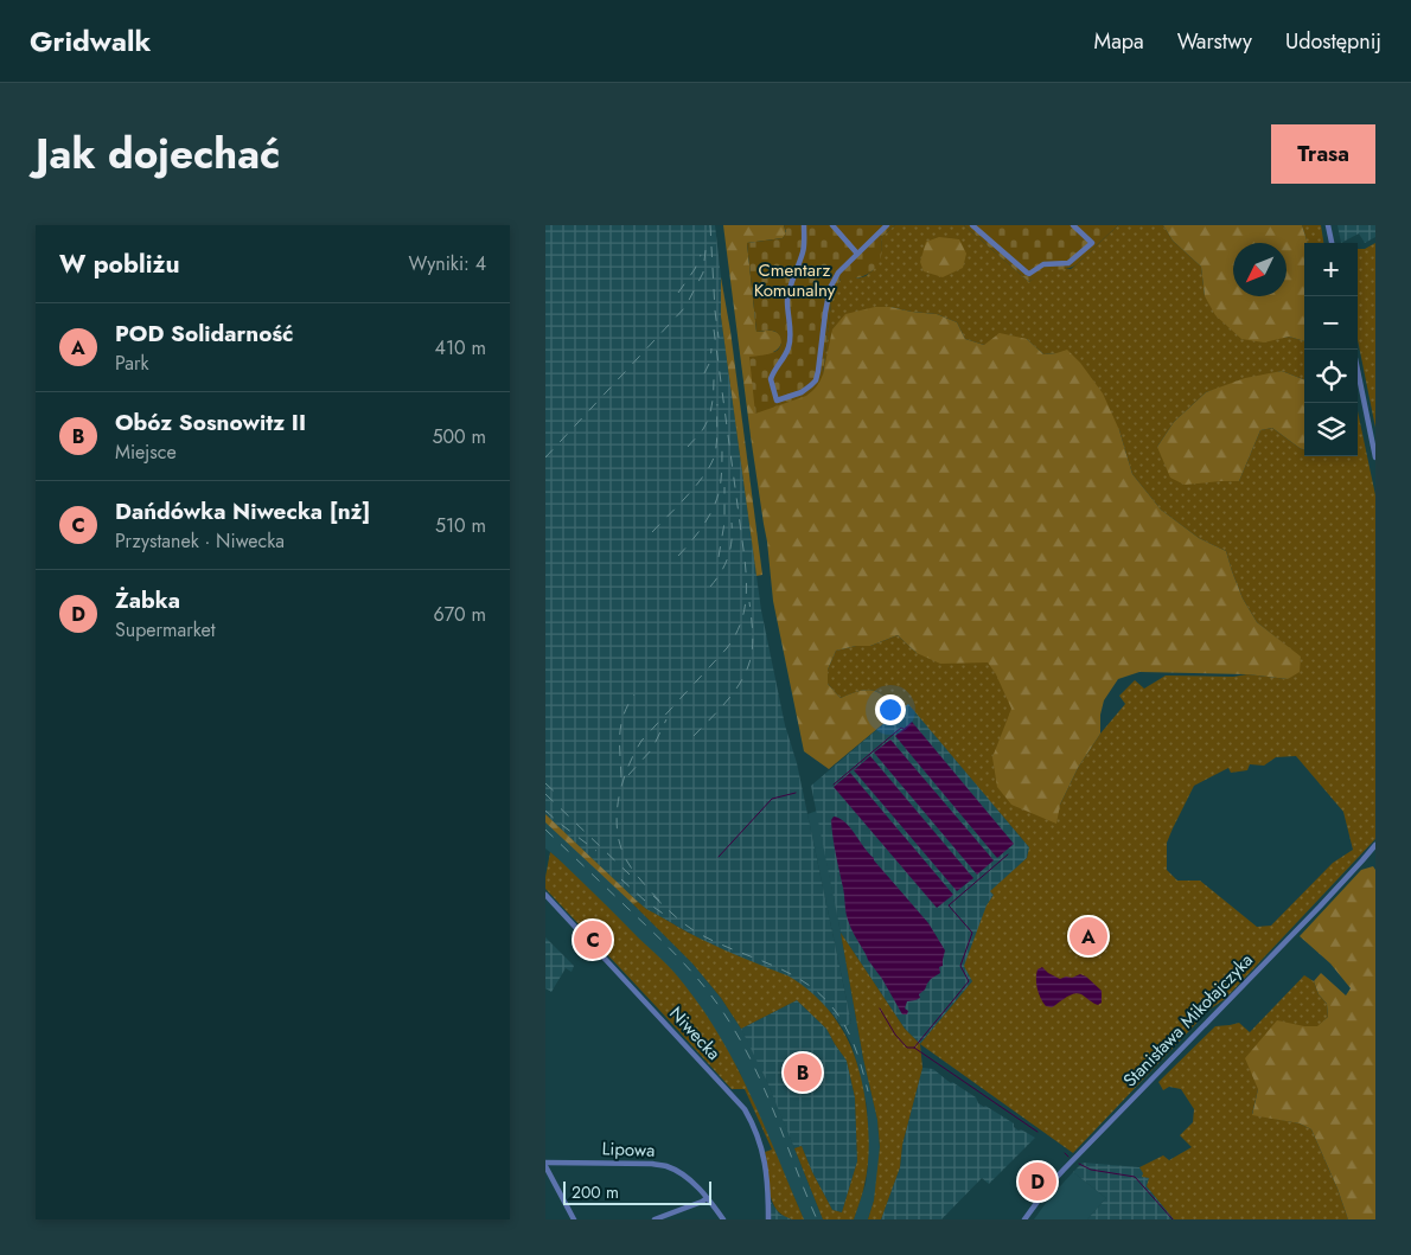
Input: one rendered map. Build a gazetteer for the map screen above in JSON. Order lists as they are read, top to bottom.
{
  "streets": {
    "street": ["Stanisława Mikołajczyka", "Niwecka", "Lipowa"]
  },
  "parks": ["Cmentarz Komunalny"],
  "scale_bar": "200 m",
  "north": "bottom left",
  "page": {
    "header": "Gridwalk",
    "nav": ["Mapa", "Warstwy", "Udostępnij"],
    "title": "Jak dojechać",
    "buttons": "Trasa",
    "heading": ["W pobliżu", "Wyniki: 4"],
    "map_buttons": ["+", "−"],
    "list": [
      {
        "mark": "A",
        "name": "POD Solidarność",
        "note": "Park",
        "value": "410 m"
      },
      {
        "mark": "B",
        "name": "Obóz Sosnowitz II",
        "note": "Miejsce",
        "value": "500 m"
      },
      {
        "mark": "C",
        "name": "Dańdówka Niwecka [nż]",
        "note": "Przystanek · Niwecka",
        "value": "510 m"
      },
      {
        "mark": "D",
        "name": "Żabka",
        "note": "Supermarket",
        "value": "670 m"
      }
    ],
    "pins": [
      "A",
      "C",
      "B",
      "D"
    ],
    "scale": "200 m"
  }
}
